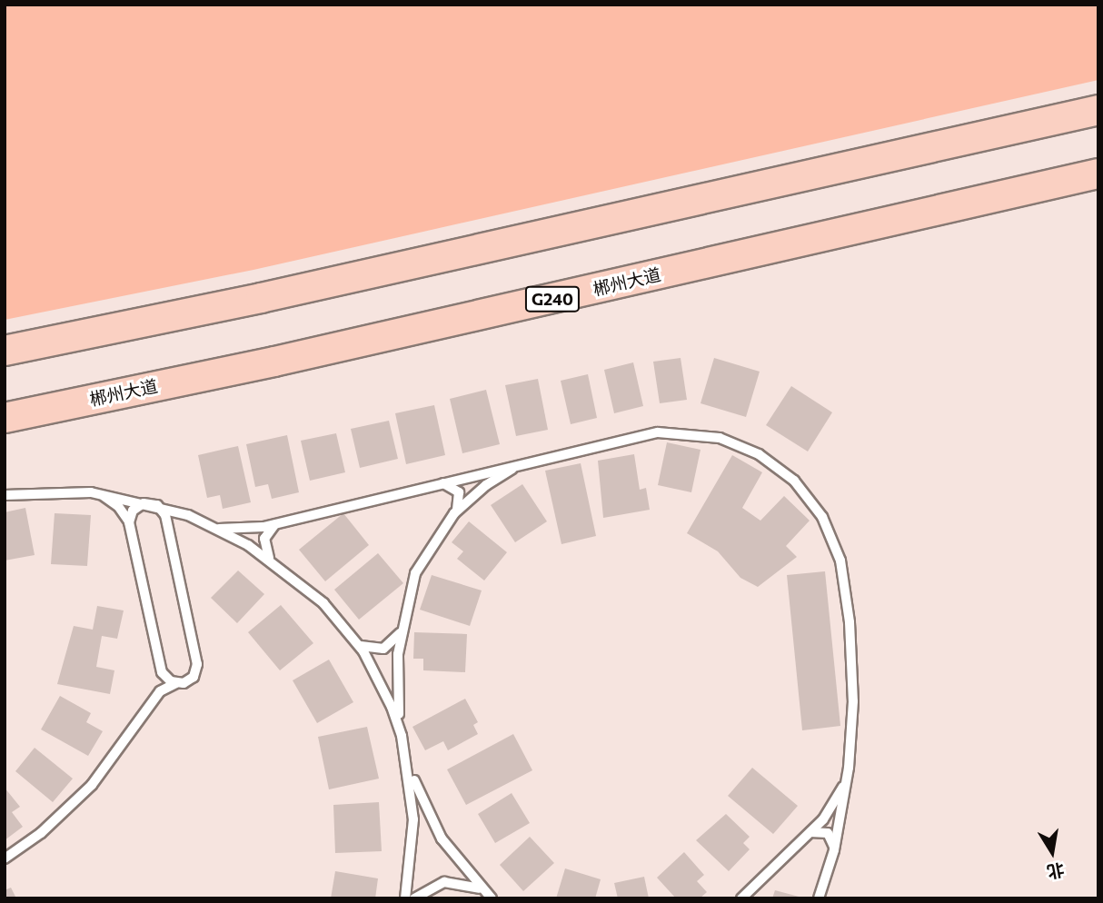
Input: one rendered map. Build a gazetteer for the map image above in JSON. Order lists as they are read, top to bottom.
{
  "streets": {
    "highway": ["郴州大道", "G240"]
  },
  "north": "bottom"
}
